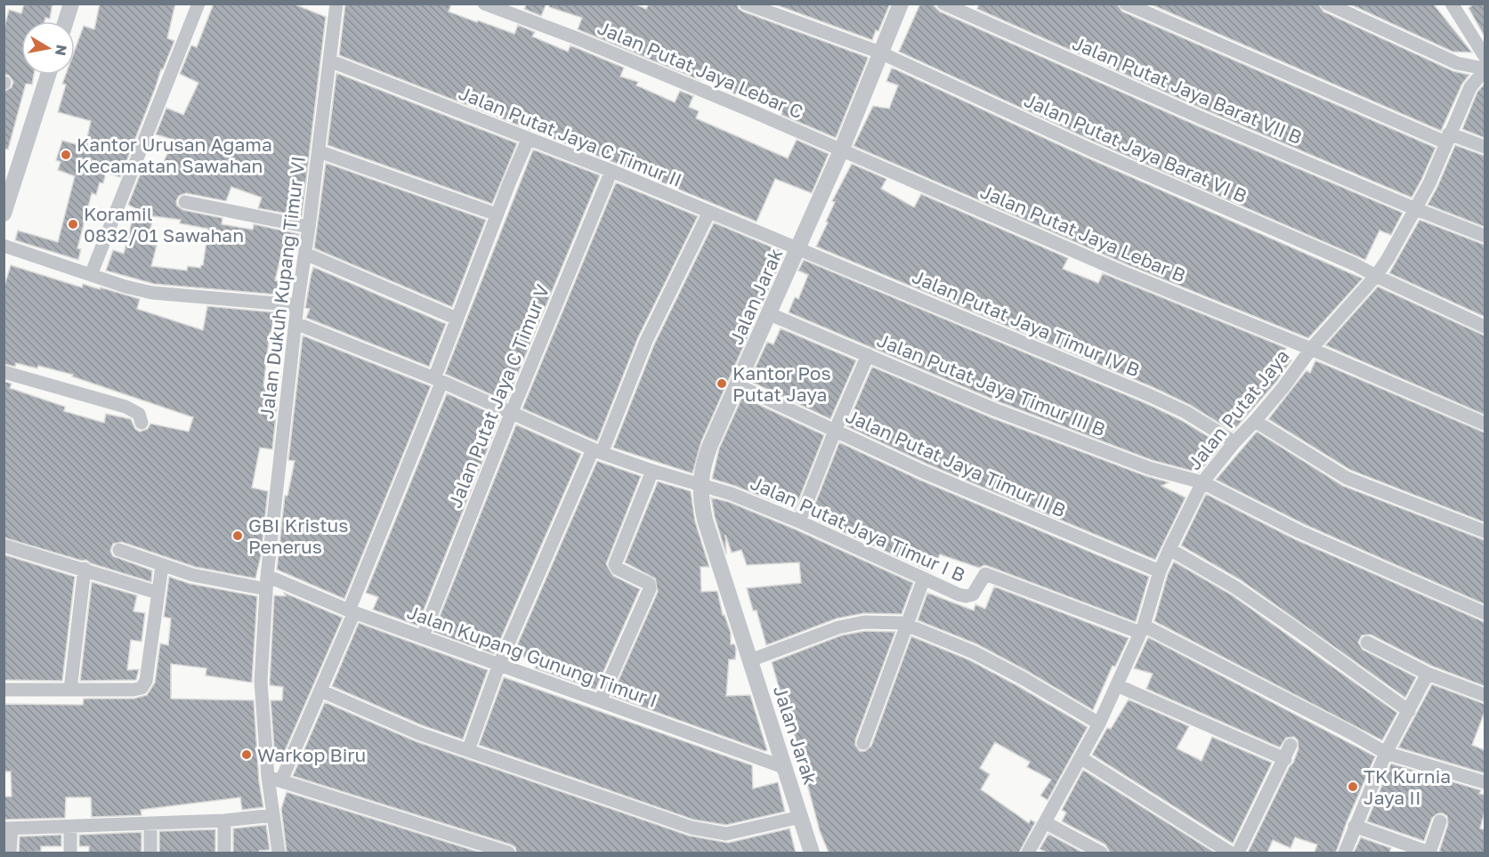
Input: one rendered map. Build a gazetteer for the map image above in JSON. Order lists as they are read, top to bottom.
{
  "streets": {
    "street": [
      "Jalan Putat Jaya Lebar C",
      "Jalan Putat Jaya Barat VII B",
      "Jalan Putat Jaya C Timur II",
      "Jalan Putat Jaya Barat VI B",
      "Jalan Putat Jaya Lebar B",
      "Jalan Dukuh Kupang Timur VI",
      "Jalan Jarak",
      "Jalan Putat Jaya Timur IV B",
      "Jalan Putat Jaya Timur III B",
      "Jalan Putat Jaya C Timur V",
      "Jalan Putat Jaya",
      "Jalan Putat Jaya Timur II B",
      "Jalan Putat Jaya Timur I B",
      "Jalan Kupang Gunung Timur I"
    ]
  },
  "crossings": [
    ["Jalan Putat Jaya Lebar C", "Jalan Putat Jaya Lebar B"],
    ["Jalan Putat Jaya Lebar C", "Jalan Jarak"],
    ["Jalan Putat Jaya Barat VII B", "Jalan Putat Jaya"],
    ["Jalan Putat Jaya C Timur II", "Jalan Dukuh Kupang Timur VI"],
    ["Jalan Putat Jaya C Timur II", "Jalan Jarak"],
    ["Jalan Putat Jaya C Timur II", "Jalan Putat Jaya Timur IV B"],
    ["Jalan Putat Jaya C Timur II", "Jalan Putat Jaya C Timur V"],
    ["Jalan Putat Jaya Barat VI B", "Jalan Jarak"],
    ["Jalan Putat Jaya Barat VI B", "Jalan Putat Jaya"],
    ["Jalan Putat Jaya Lebar B", "Jalan Jarak"],
    ["Jalan Putat Jaya Lebar B", "Jalan Putat Jaya"],
    ["Jalan Dukuh Kupang Timur VI", "Jalan Putat Jaya Timur I B"],
    ["Jalan Dukuh Kupang Timur VI", "Jalan Kupang Gunung Timur I"],
    ["Jalan Jarak", "Jalan Putat Jaya Timur IV B"],
    ["Jalan Jarak", "Jalan Putat Jaya Timur III B"],
    ["Jalan Jarak", "Jalan Putat Jaya Timur II B"],
    ["Jalan Jarak", "Jalan Putat Jaya Timur I B"],
    ["Jalan Jarak", "Jalan Kupang Gunung Timur I"],
    ["Jalan Putat Jaya Timur IV B", "Jalan Putat Jaya"],
    ["Jalan Putat Jaya Timur III B", "Jalan Putat Jaya"],
    ["Jalan Putat Jaya C Timur V", "Jalan Putat Jaya Timur I B"],
    ["Jalan Putat Jaya C Timur V", "Jalan Kupang Gunung Timur I"],
    ["Jalan Putat Jaya", "Jalan Putat Jaya Timur II B"],
    ["Jalan Putat Jaya", "Jalan Putat Jaya Timur I B"]
  ],
  "places": [
    "Kantor Urusan Agama Kecamatan Sawahan",
    "Koramil 0832/01 Sawahan",
    "Kantor Pos Putat Jaya",
    "GBI Kristus Penerus",
    "Warkop Biru",
    "TK Kurnia Jaya II"
  ],
  "north": "right"
}
